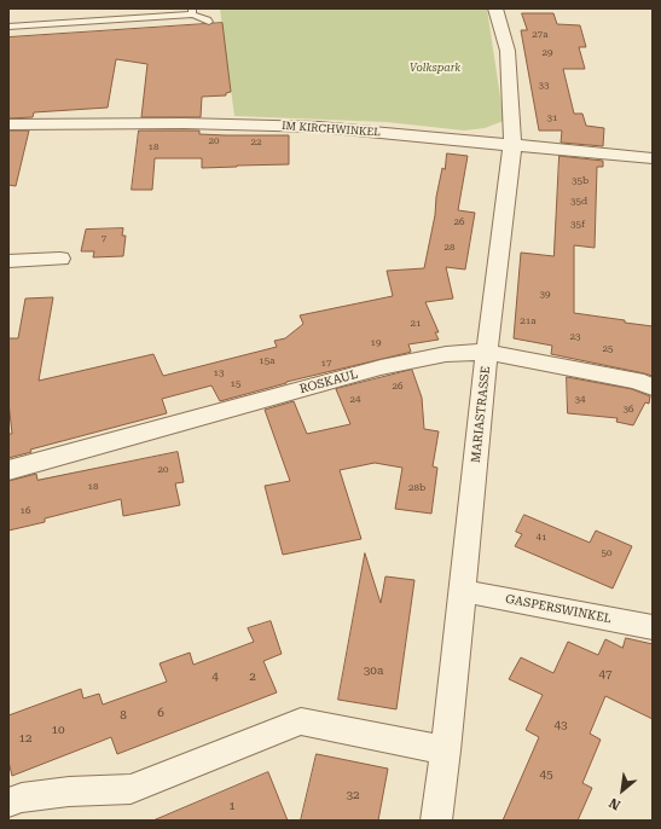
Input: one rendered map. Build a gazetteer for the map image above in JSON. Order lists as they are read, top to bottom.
{
  "streets": {
    "street": [
      "IM KIRCHWINKEL",
      "ROSKAUL",
      "MARIASTRASSE",
      "GASPERSWINKEL"
    ]
  },
  "crossings": [
    ["IM KIRCHWINKEL", "MARIASTRASSE"],
    ["ROSKAUL", "MARIASTRASSE"],
    ["MARIASTRASSE", "GASPERSWINKEL"]
  ],
  "parks": ["Volkspark"],
  "house_numbers": [
    "27a",
    "29",
    "33",
    "31",
    "20",
    "22",
    "18",
    "35b",
    "35d",
    "26",
    "35f",
    "7",
    "28",
    "39",
    "21a",
    "21",
    "23",
    "19",
    "25",
    "15a",
    "17",
    "13",
    "15",
    "26",
    "24",
    "34",
    "36",
    "20",
    "18",
    "28b",
    "16",
    "41",
    "50",
    "30a",
    "47",
    "4",
    "2",
    "6",
    "8",
    "43",
    "10",
    "12",
    "45",
    "32",
    "1"
  ],
  "north": "bottom left"
}
